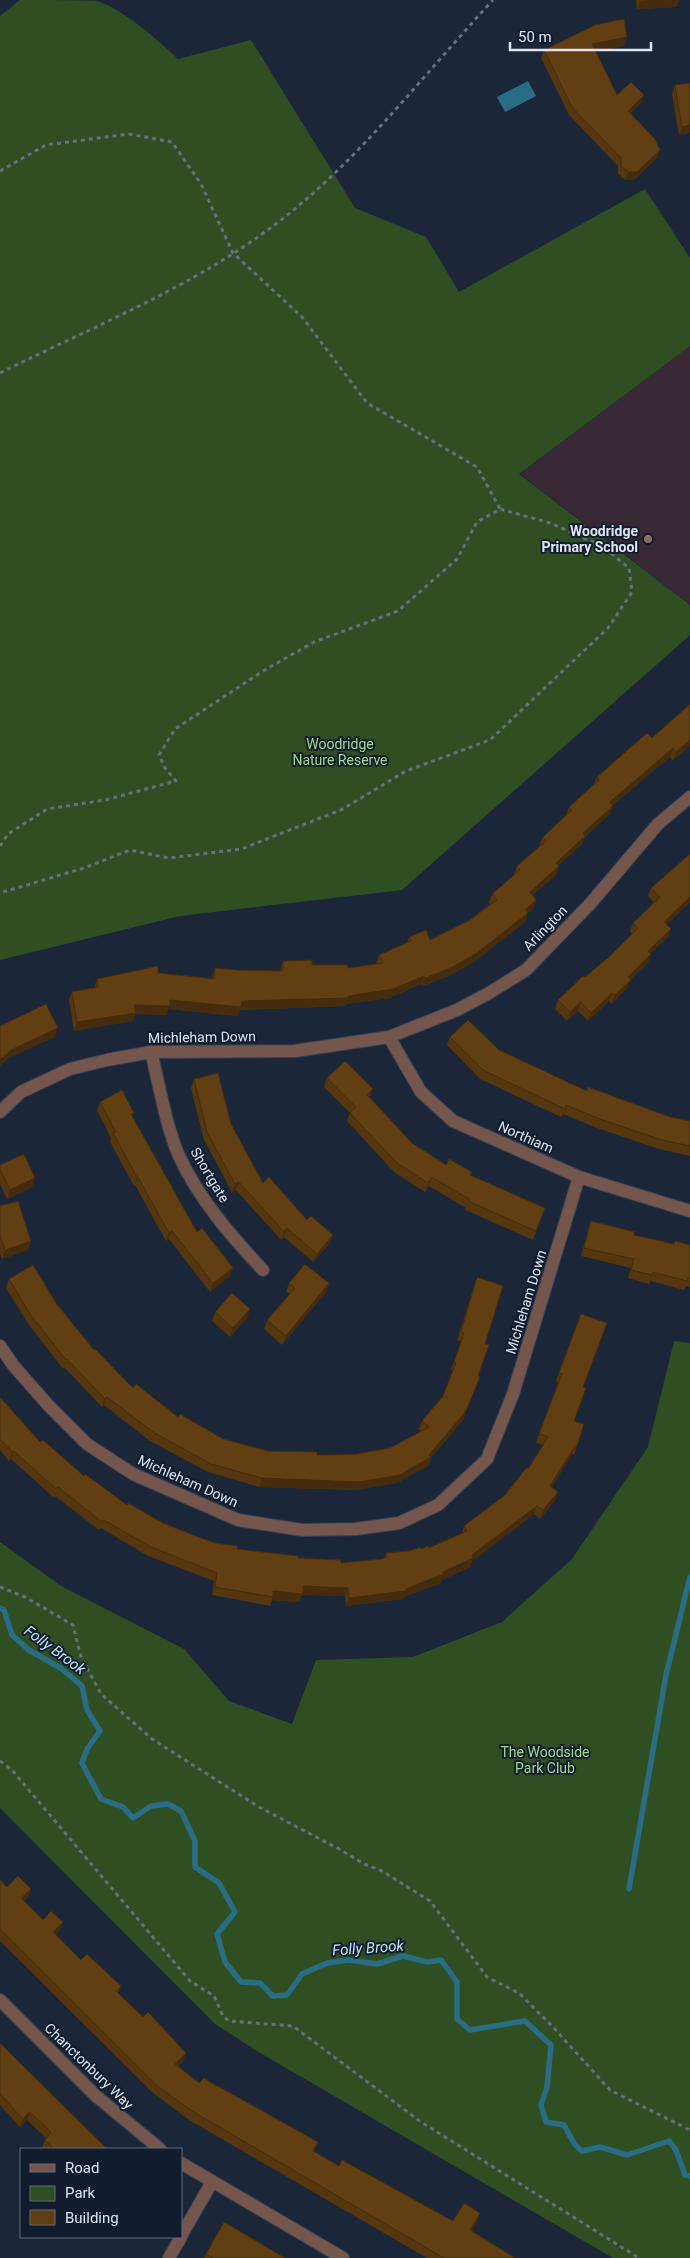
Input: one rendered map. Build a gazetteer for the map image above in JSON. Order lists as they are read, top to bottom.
{
  "streets": {
    "street": [
      "Arlington",
      "Michleham Down",
      "Northiam",
      "Shortgate",
      "Chanctonbury Way"
    ]
  },
  "crossings": [
    ["Arlington", "Michleham Down"],
    ["Arlington", "Northiam"],
    ["Michleham Down", "Northiam"],
    ["Michleham Down", "Shortgate"]
  ],
  "water": ["Folly Brook"],
  "parks": ["Woodridge Nature Reserve", "The Woodside Park Club"],
  "places": ["Woodridge Primary School"],
  "legend": ["Road", "Park", "Building"],
  "scale_bar": "50 m"
}
